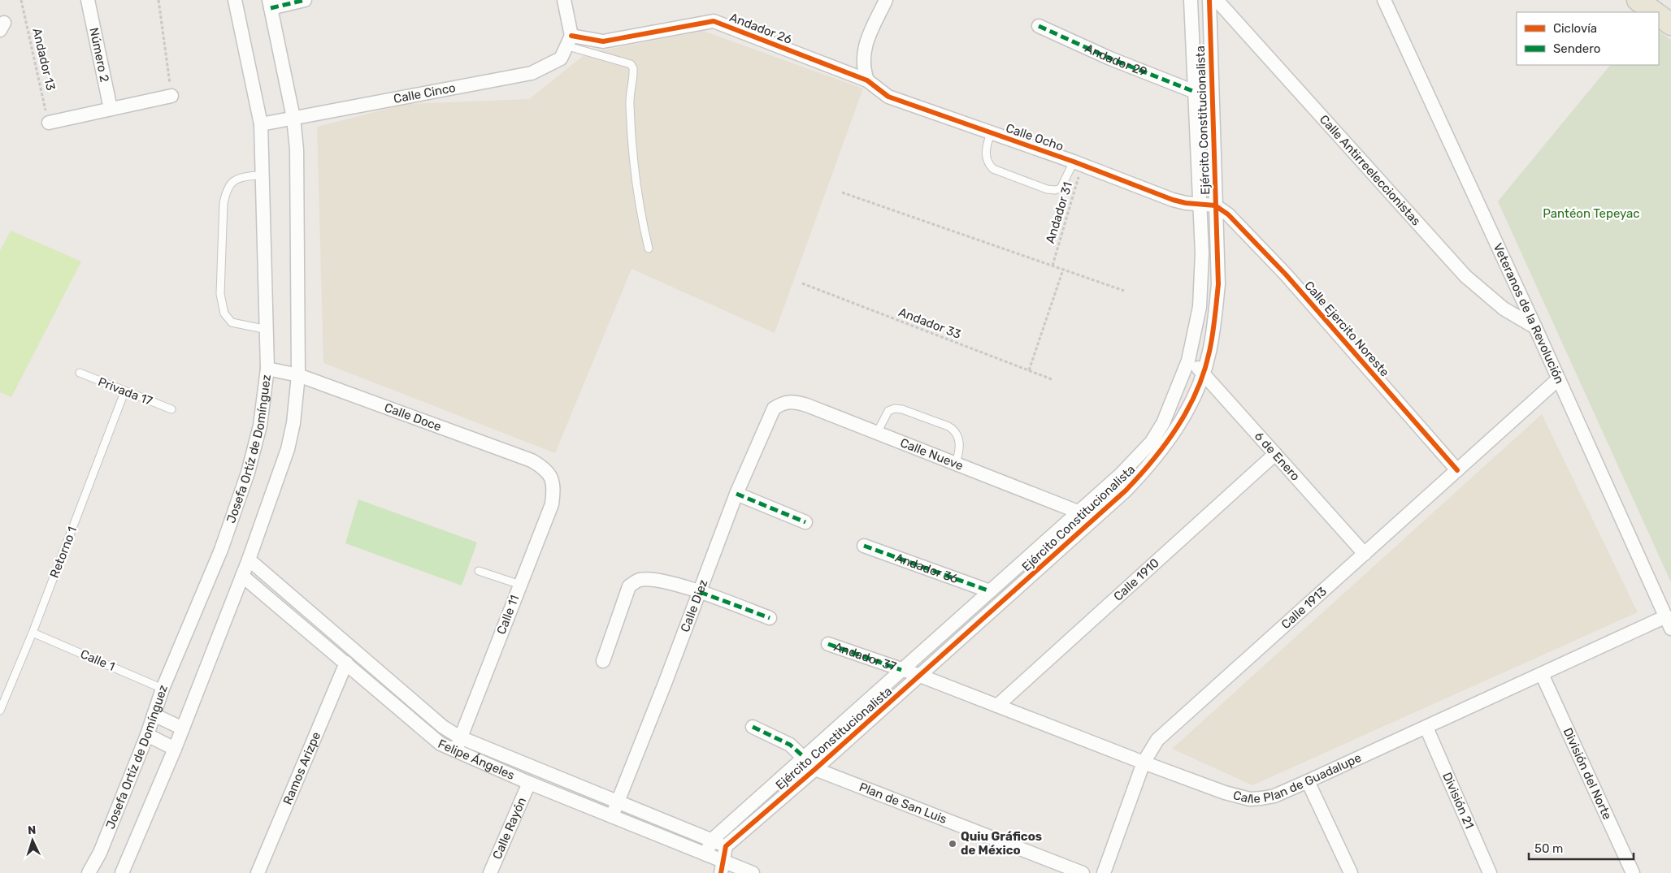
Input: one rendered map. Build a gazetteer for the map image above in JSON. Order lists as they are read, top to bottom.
{
  "streets": {
    "street": [
      "Andador 26",
      "Número 2",
      "Andador 29",
      "Calle Cinco",
      "Ejército Constitucionalista",
      "Calle Ocho",
      "Calle Antirreeleccionistas",
      "Veteranos de la Revolución",
      "Calle Ejercito Noreste",
      "Calle Doce",
      "Josefa Ortíz de Domínguez",
      "Calle Nueve",
      "6 de Enero",
      "Andador 36",
      "Calle 1910",
      "Calle Diez",
      "Calle 1913",
      "Calle 11",
      "Andador 37",
      "Felipe Ángeles",
      "Ramos Arizpe",
      "Calle Plan de Guadalupe",
      "División del Norte",
      "División 21",
      "Plan de San Luis",
      "Calle Rayón"
    ],
    "lane": ["Privada 17", "Retorno 1", "Calle 1"],
    "path": ["Andador 13", "Andador 31", "Andador 33"]
  },
  "crossings": [
    ["Andador 26", "Calle Cinco"],
    ["Andador 26", "Calle Ocho"],
    ["Andador 29", "Ejército Constitucionalista"],
    ["Calle Cinco", "Josefa Ortíz de Domínguez"],
    ["Ejército Constitucionalista", "Calle Ocho"],
    ["Ejército Constitucionalista", "Calle Ejercito Noreste"],
    ["Ejército Constitucionalista", "Calle Nueve"],
    ["Ejército Constitucionalista", "6 de Enero"],
    ["Ejército Constitucionalista", "Andador 36"],
    ["Ejército Constitucionalista", "Andador 37"],
    ["Ejército Constitucionalista", "Felipe Ángeles"],
    ["Ejército Constitucionalista", "Calle Plan de Guadalupe"],
    ["Ejército Constitucionalista", "Plan de San Luis"],
    ["Calle Ocho", "Andador 31"],
    ["Calle Ocho", "Calle Ejercito Noreste"],
    ["Calle Antirreeleccionistas", "Veteranos de la Revolución"],
    ["Veteranos de la Revolución", "Calle 1913"],
    ["Veteranos de la Revolución", "Calle Plan de Guadalupe"],
    ["Calle Ejercito Noreste", "Calle 1913"],
    ["Privada 17", "Retorno 1"],
    ["Calle Doce", "Josefa Ortíz de Domínguez"],
    ["Calle Doce", "Calle 11"],
    ["Josefa Ortíz de Domínguez", "Calle 1"],
    ["Calle Nueve", "Calle Diez"],
    ["6 de Enero", "Calle 1910"],
    ["6 de Enero", "Calle 1913"],
    ["Retorno 1", "Calle 1"],
    ["Calle 1910", "Calle Plan de Guadalupe"],
    ["Calle Diez", "Felipe Ángeles"],
    ["Calle 1913", "Calle Plan de Guadalupe"],
    ["Calle 11", "Felipe Ángeles"],
    ["Andador 37", "Calle Plan de Guadalupe"],
    ["Felipe Ángeles", "Ramos Arizpe"],
    ["Felipe Ángeles", "Calle Rayón"],
    ["Calle Plan de Guadalupe", "División del Norte"],
    ["Calle Plan de Guadalupe", "División 21"]
  ],
  "parks": ["Pantéon Tepeyac"],
  "places": ["Quiu Gráficos de México"],
  "legend": ["Ciclovía", "Sendero"],
  "scale_bar": "50 m",
  "north": "top"
}
